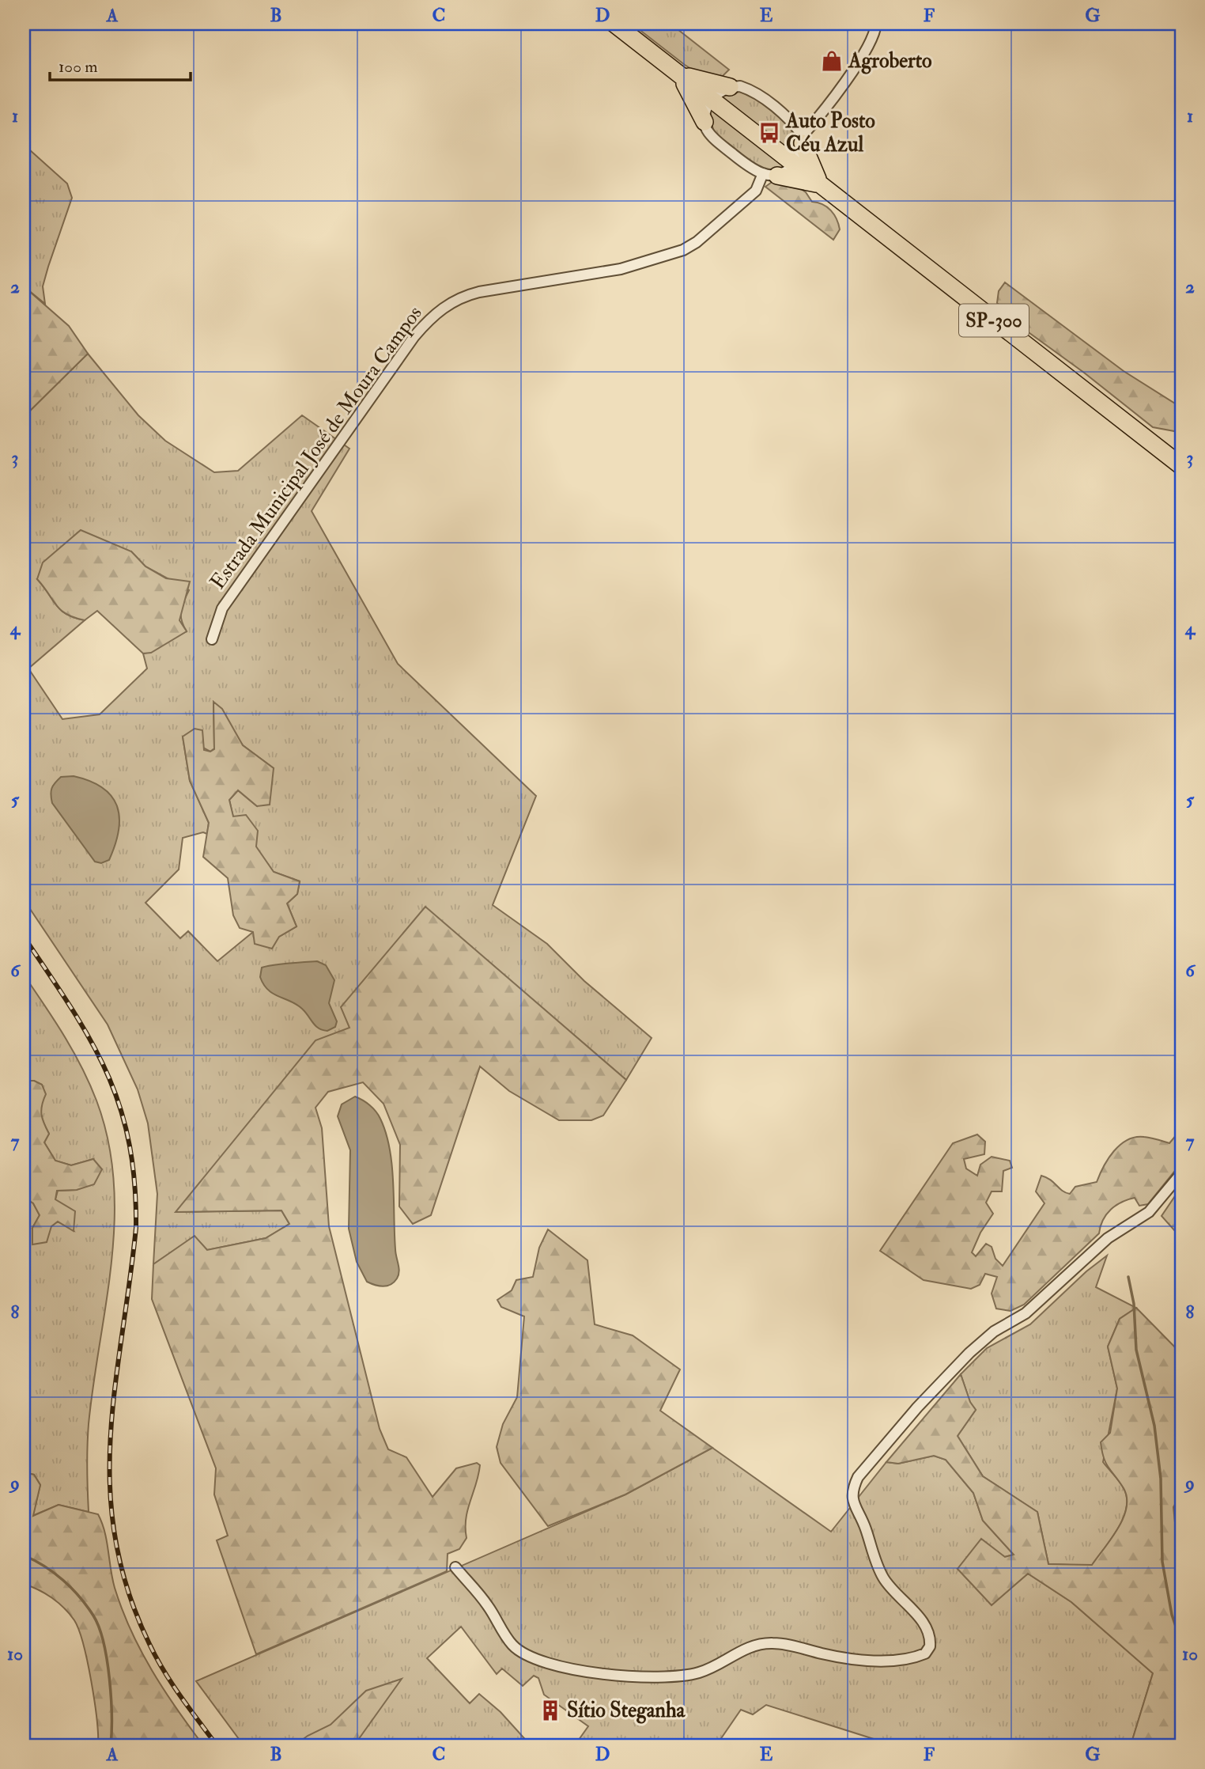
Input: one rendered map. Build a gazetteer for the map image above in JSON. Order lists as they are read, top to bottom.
{
  "streets": {
    "main road": ["SP-300"],
    "street": ["Estrada Municipal José de Moura Campos"]
  },
  "places": {
    "shop": ["Agroberto"],
    "bus stop": ["Auto Posto Céu Azul"],
    "building": ["Sítio Steganha"]
  },
  "scale_bar": "100 m",
  "grid": {
    "columns": [
      "A",
      "B",
      "C",
      "D",
      "E",
      "F",
      "G"
    ],
    "rows": [
      "1",
      "2",
      "3",
      "4",
      "5",
      "6",
      "7",
      "8",
      "9",
      "10"
    ]
  }
}
